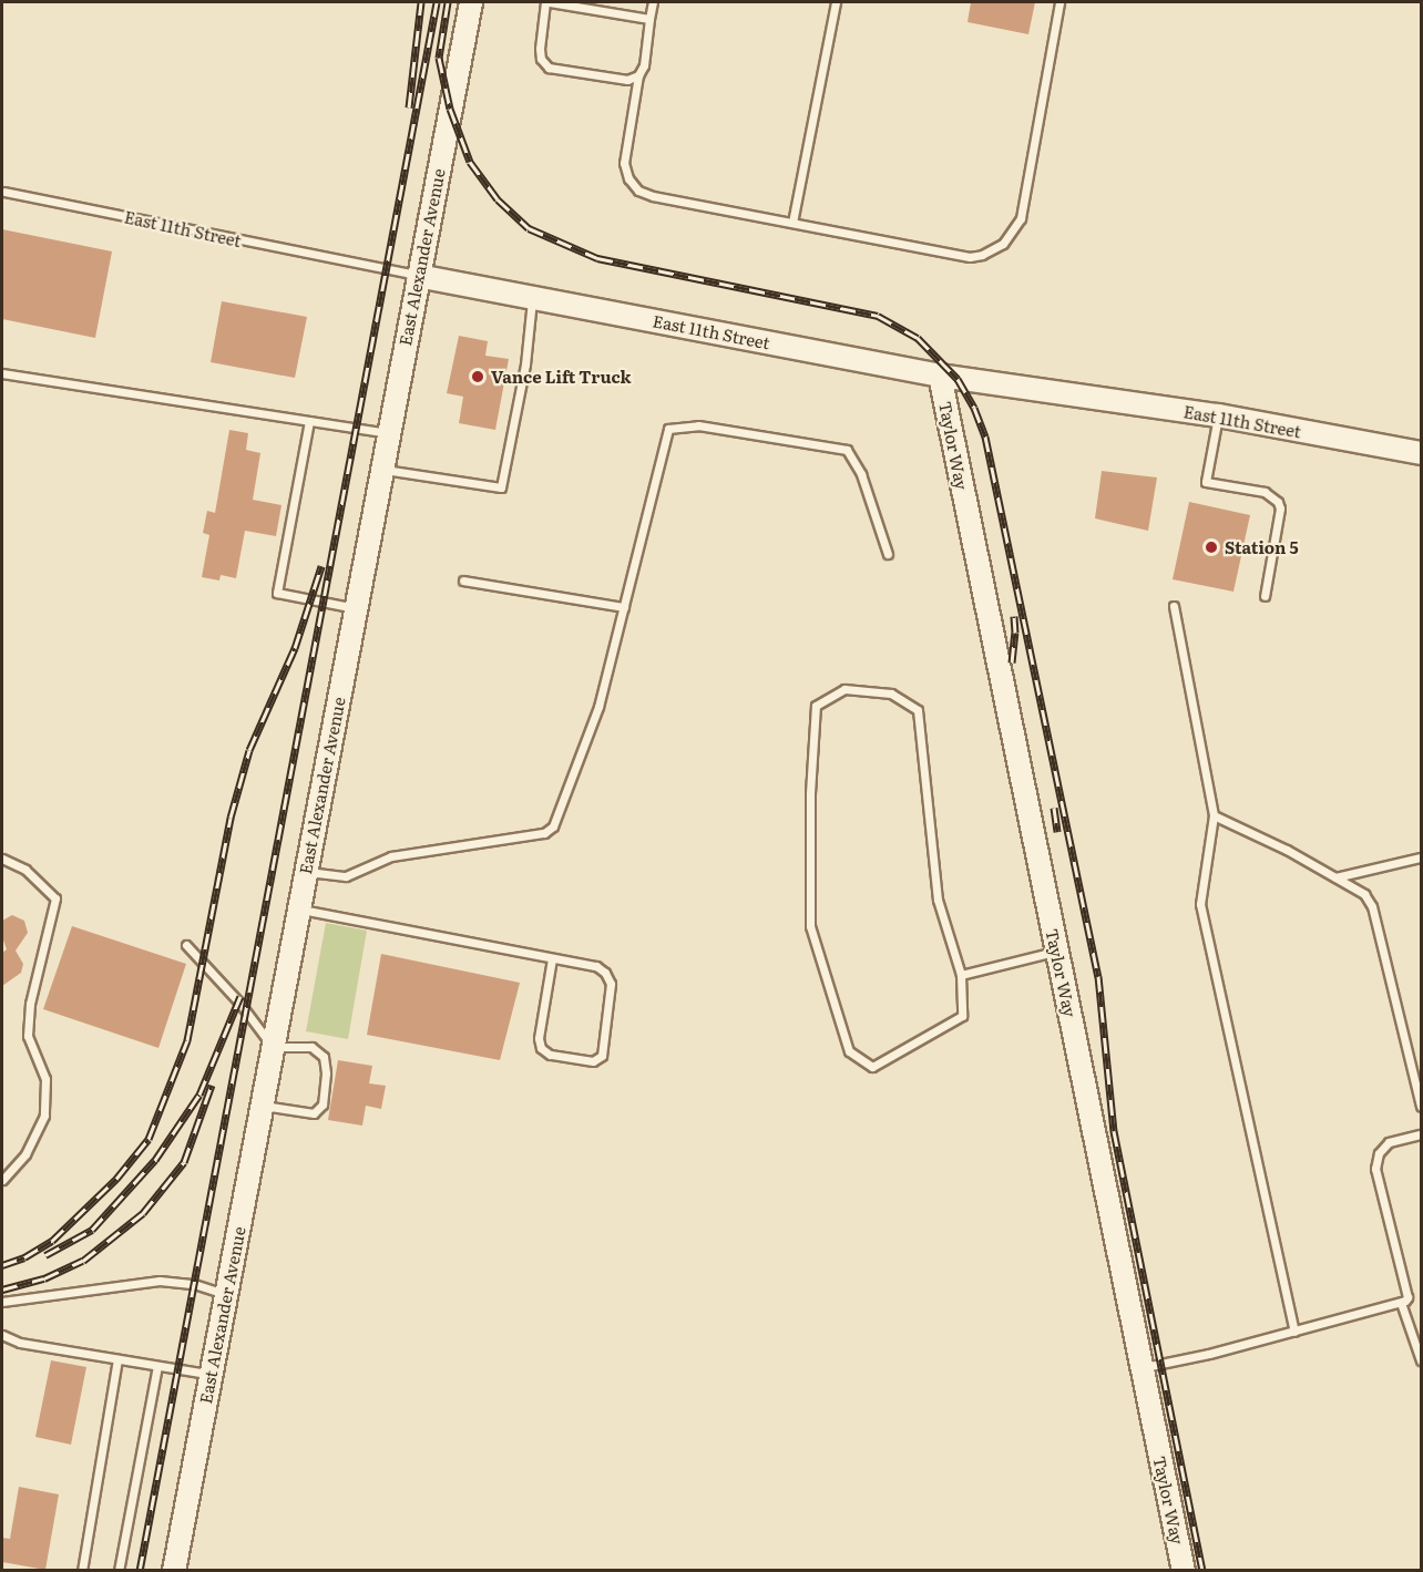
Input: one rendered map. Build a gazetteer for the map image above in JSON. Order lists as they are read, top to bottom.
{
  "streets": {
    "street": ["East 11th Street", "East Alexander Avenue", "Taylor Way"]
  },
  "crossings": [
    ["East 11th Street", "East Alexander Avenue"],
    ["East 11th Street", "Taylor Way"]
  ],
  "places": ["Vance Lift Truck", "Station 5"]
}
